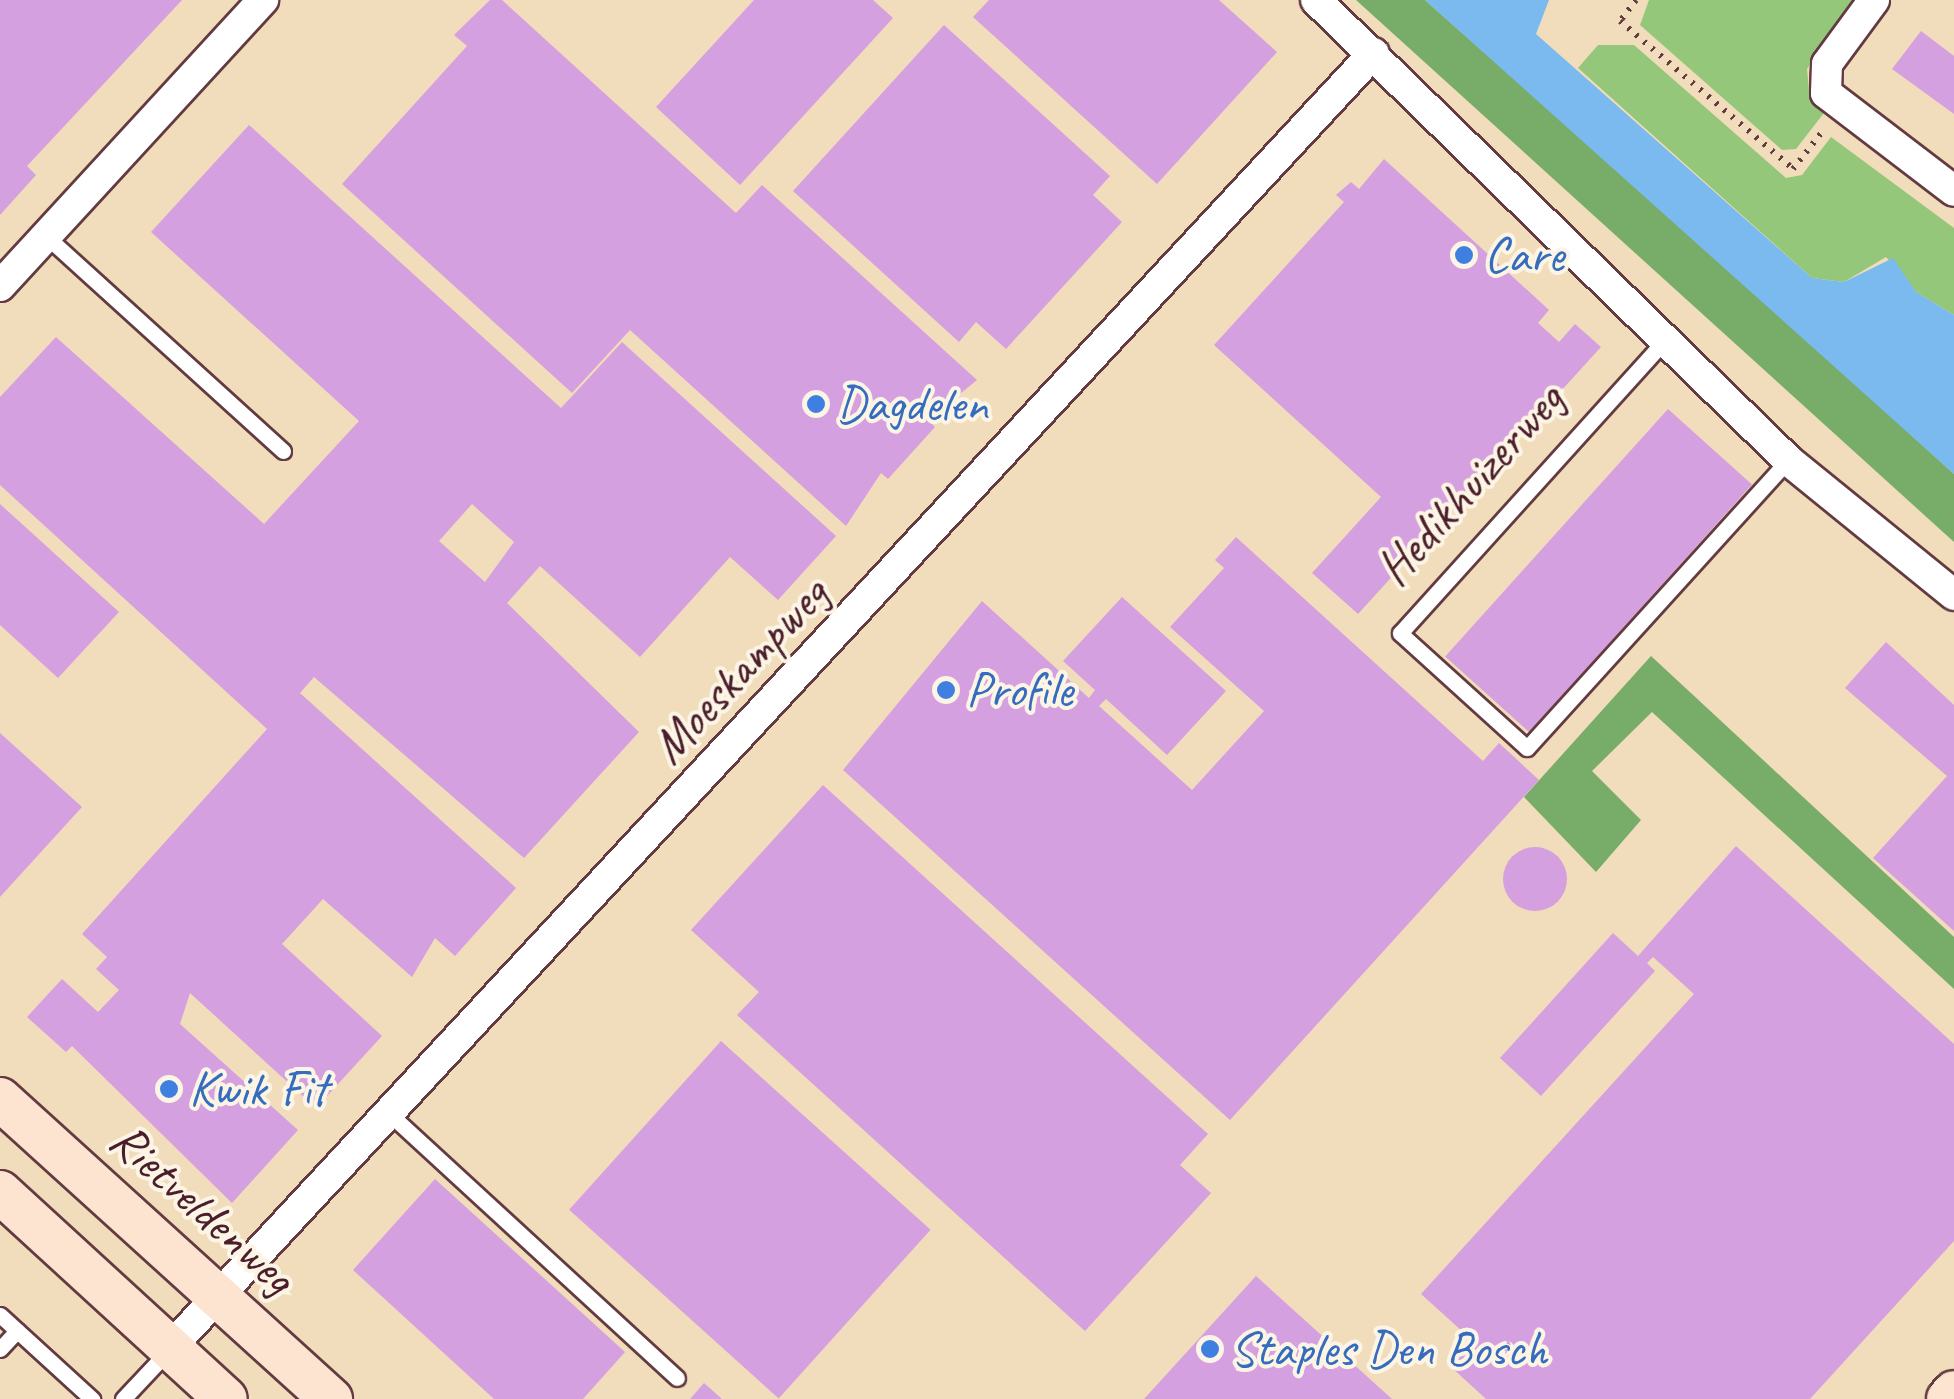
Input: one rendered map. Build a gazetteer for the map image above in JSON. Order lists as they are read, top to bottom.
{
  "streets": {
    "main road": ["Rietveldenweg"],
    "street": ["Moeskampweg"],
    "lane": ["Hedikhuizerweg"]
  },
  "crossings": [
    ["Moeskampweg", "Rietveldenweg"]
  ],
  "places": [
    "Care",
    "Dagdelen",
    "Profile",
    "Kwik Fit",
    "Staples Den Bosch"
  ]
}
